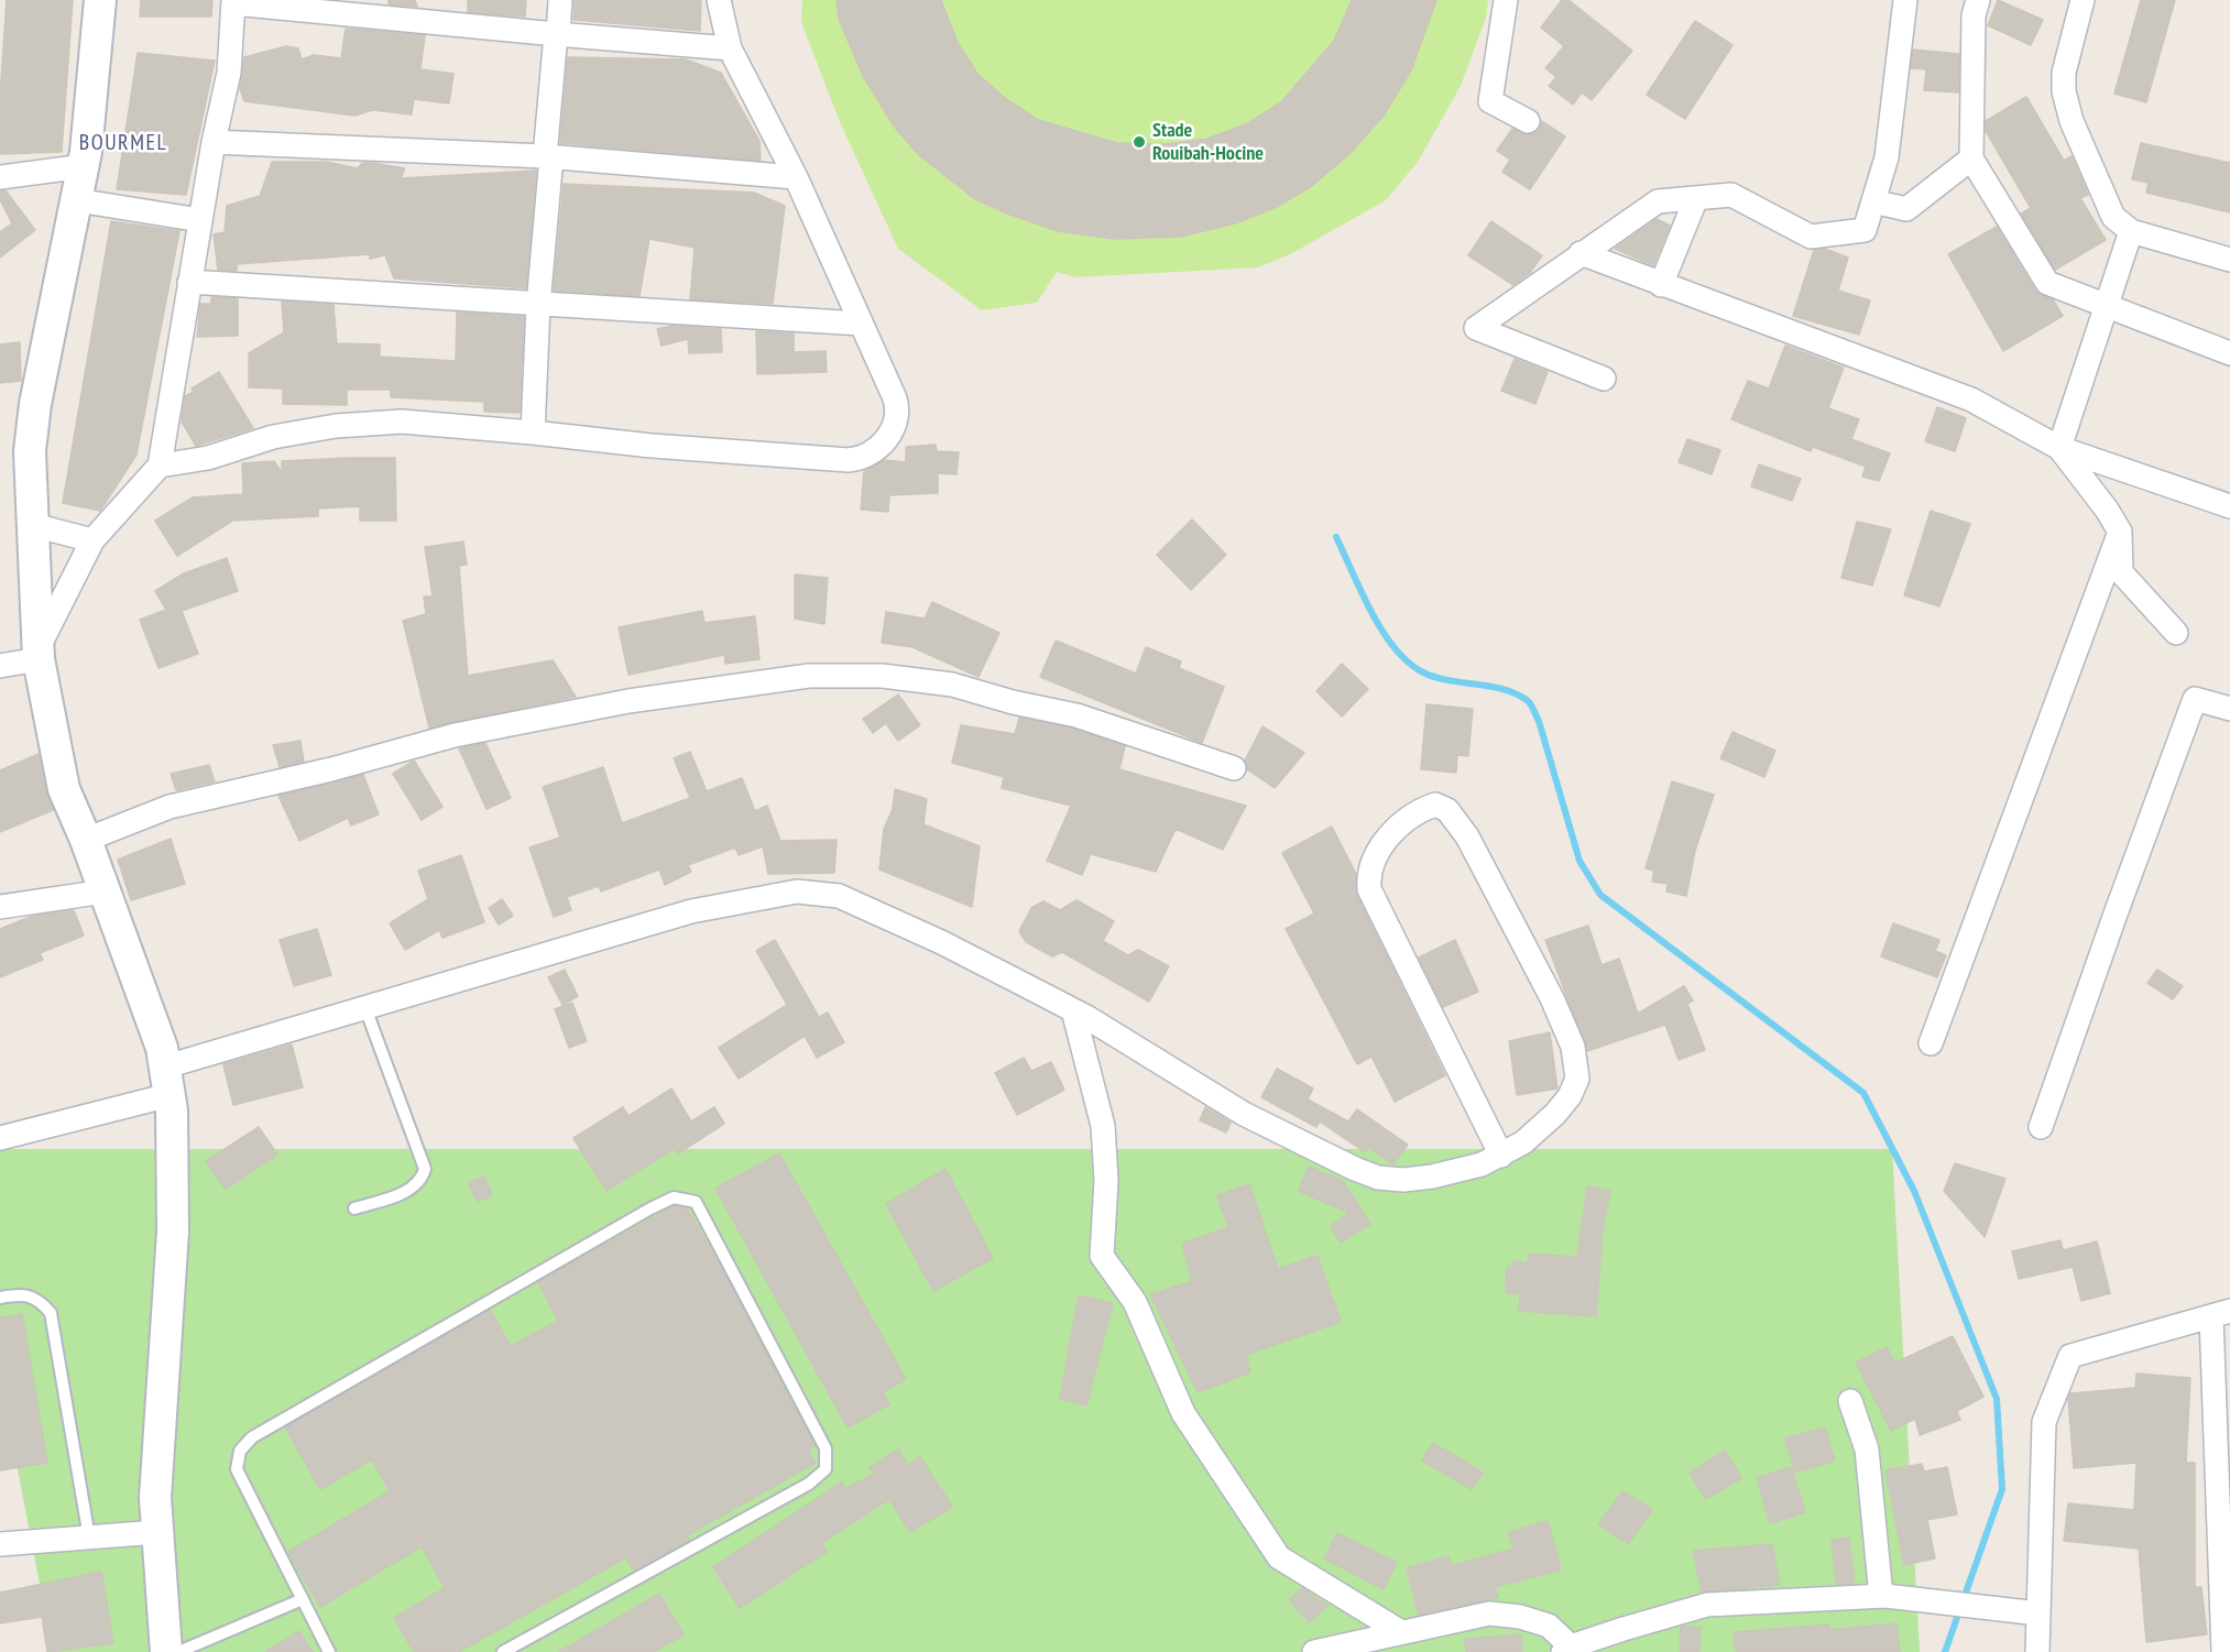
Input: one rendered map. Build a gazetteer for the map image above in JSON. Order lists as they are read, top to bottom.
{
  "districts": ["BOURMEL"],
  "places": ["Stade Rouibah-Hocine"]
}
